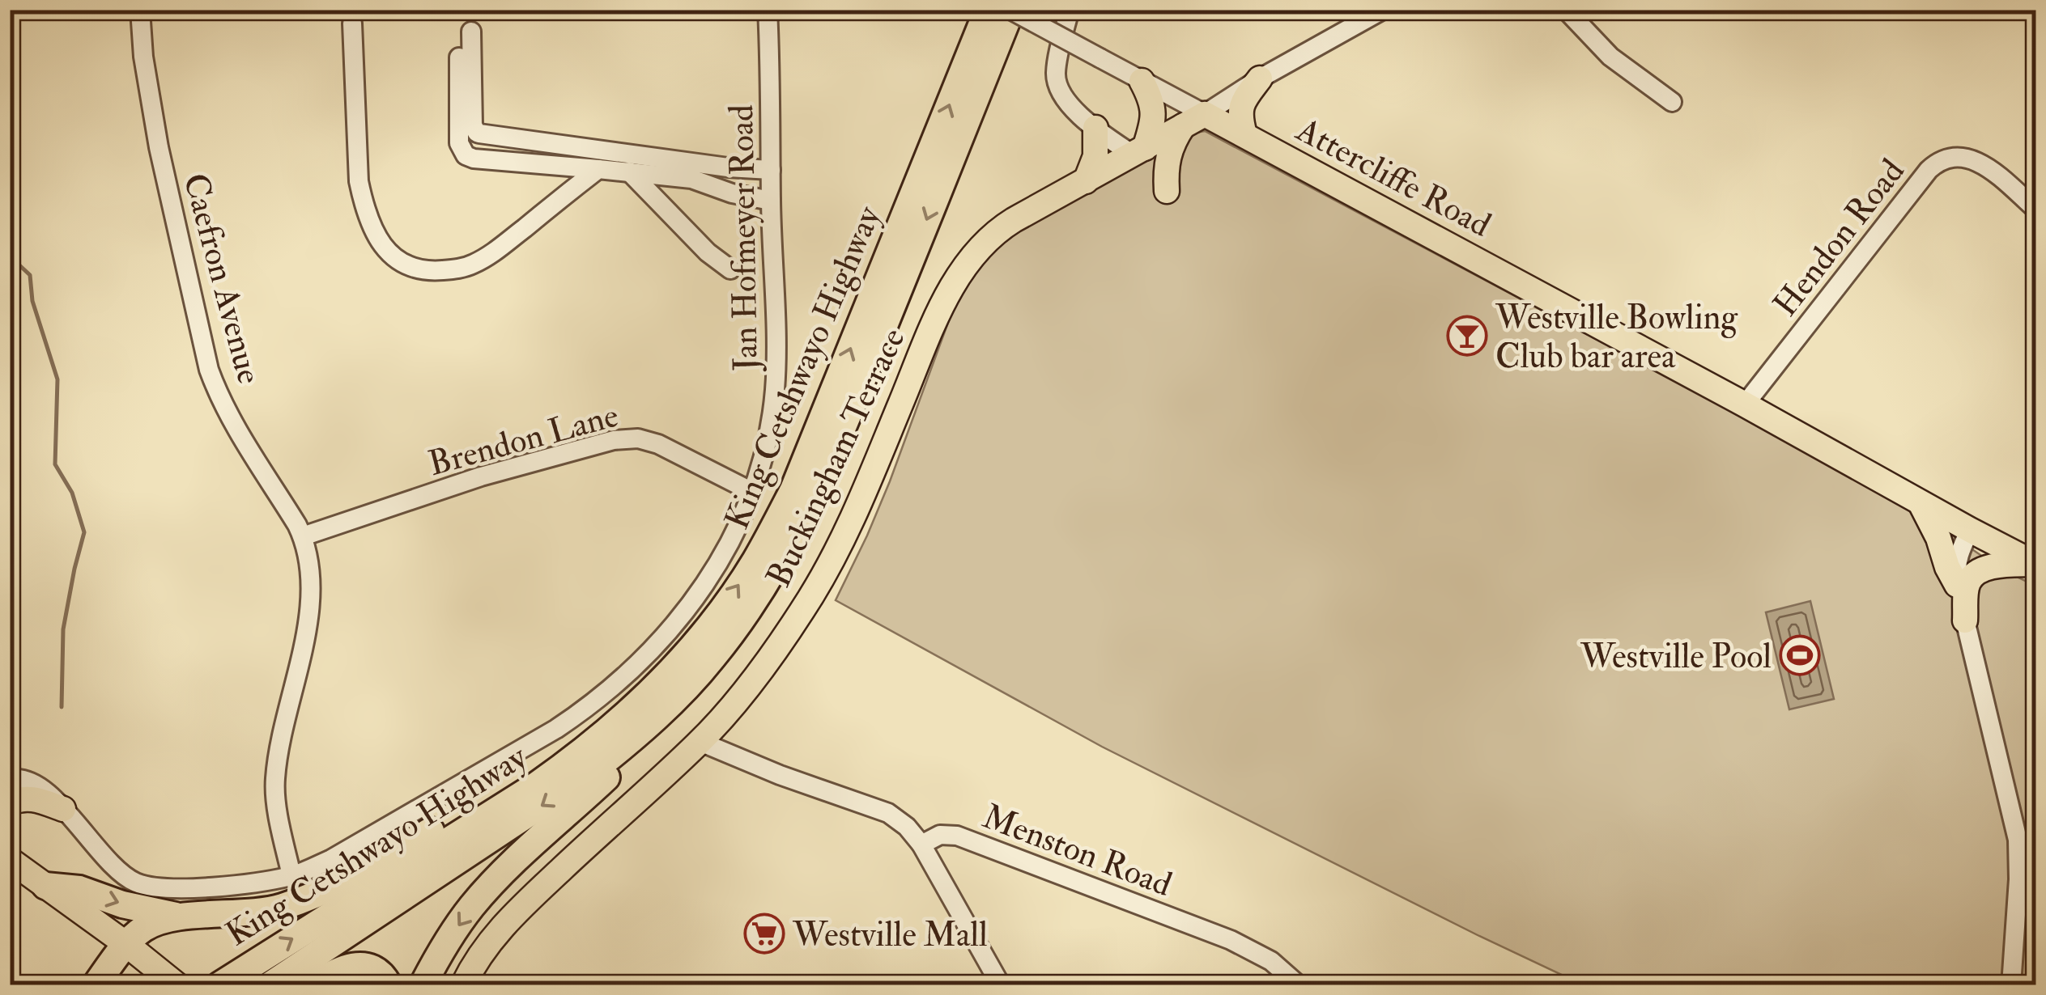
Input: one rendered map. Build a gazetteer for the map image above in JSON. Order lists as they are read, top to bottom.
{
  "streets": {
    "highway": ["King Cetshwayo Highway"],
    "main road": ["Attercliffe Road", "Buckingham Terrace"],
    "street": [
      "Hendon Road",
      "Jan Hofmeyer Road",
      "Caefron Avenue",
      "Brendon Lane",
      "Menston Road"
    ]
  },
  "crossings": [
    ["Attercliffe Road", "Hendon Road"],
    ["Attercliffe Road", "King Cetshwayo Highway"],
    ["Attercliffe Road", "Buckingham Terrace"],
    ["Jan Hofmeyer Road", "Caefron Avenue"],
    ["Jan Hofmeyer Road", "Brendon Lane"],
    ["Caefron Avenue", "Brendon Lane"]
  ],
  "places": {
    "bar": ["Westville Bowling Club bar area"],
    "sports": ["Westville Pool"],
    "supermarket": ["Westville Mall"]
  }
}
